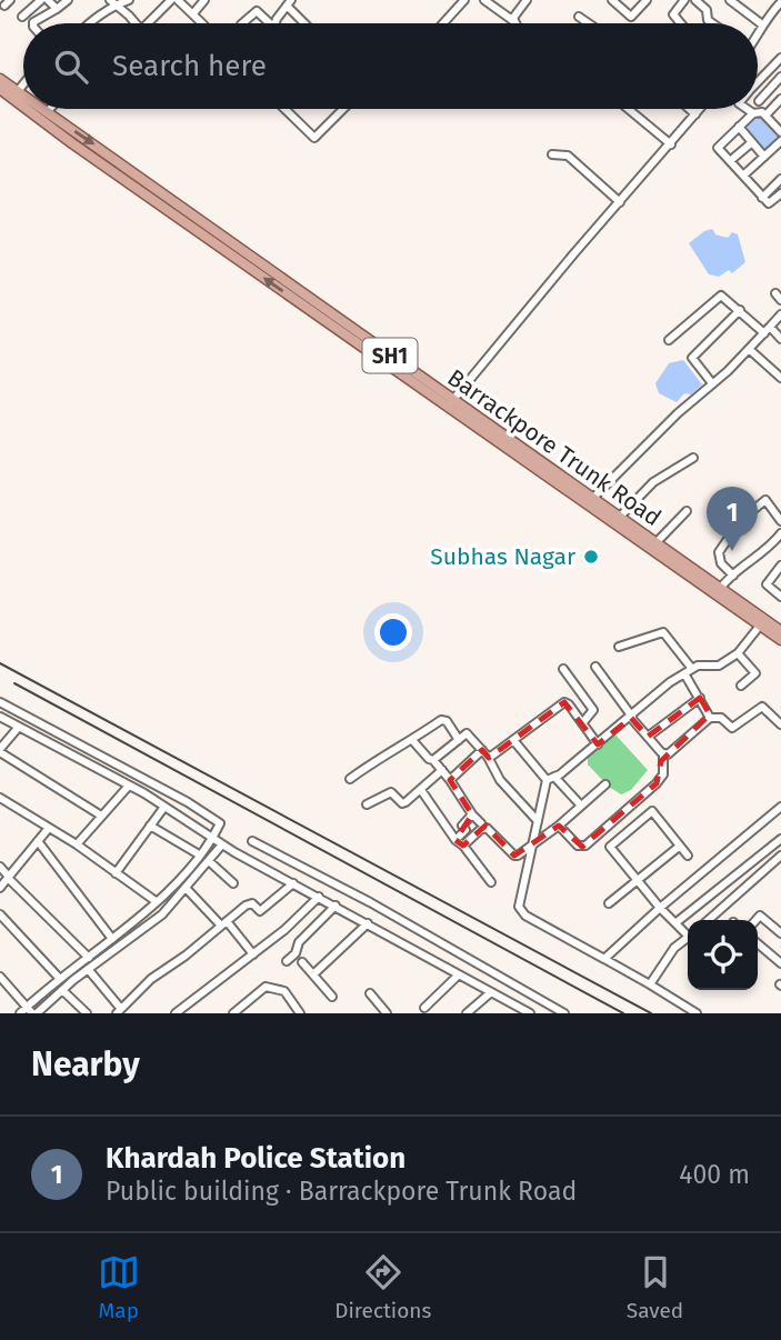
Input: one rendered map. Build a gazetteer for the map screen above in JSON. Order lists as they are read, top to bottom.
{
  "streets": {
    "main road": ["SH1", "Barrackpore Trunk Road"]
  },
  "places": ["Subhas Nagar"],
  "page": {
    "search": "Search here",
    "pins": "1",
    "heading": "Nearby",
    "list": [
      {
        "mark": "1",
        "name": "Khardah Police Station",
        "note": "Public building · Barrackpore Trunk Road",
        "value": "400 m"
      }
    ],
    "nav": ["Map", "Directions", "Saved"]
  }
}
